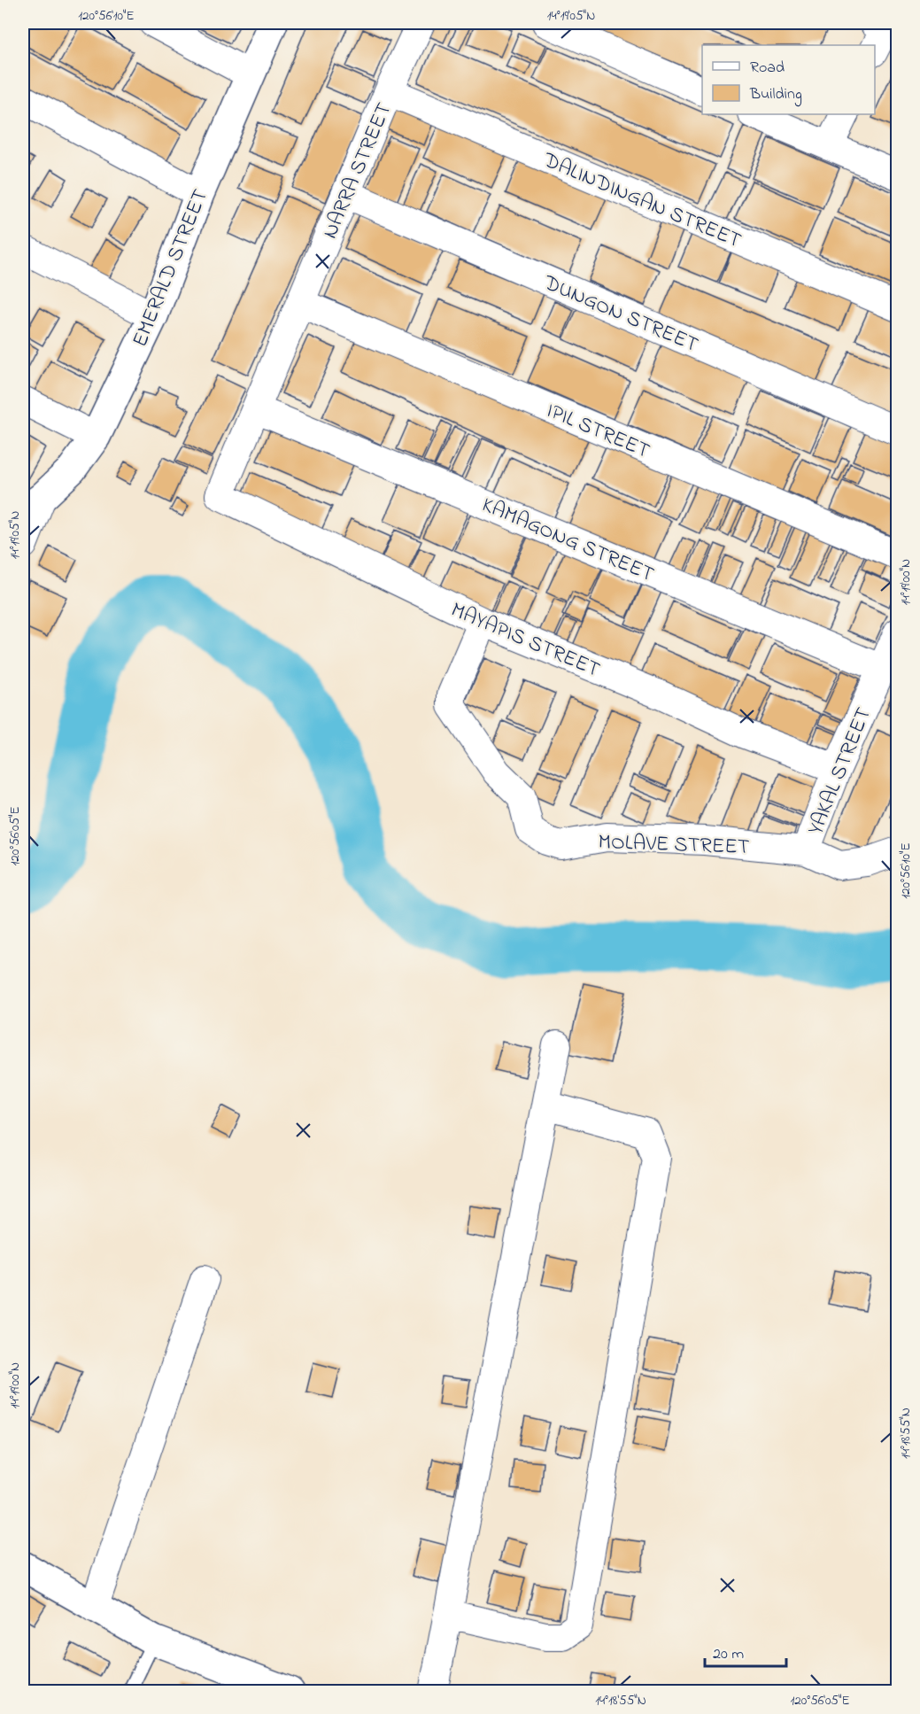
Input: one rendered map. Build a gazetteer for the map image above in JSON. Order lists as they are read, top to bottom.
{
  "streets": {
    "street": [
      "NARRA STREET",
      "DALINDINGAN STREET",
      "EMERALD STREET",
      "DUNGON STREET",
      "IPIL STREET",
      "KAMAGONG STREET",
      "MAYAPIS STREET",
      "YAKAL STREET",
      "MOLAVE STREET"
    ]
  },
  "crossings": [
    ["NARRA STREET", "DALINDINGAN STREET"],
    ["NARRA STREET", "DUNGON STREET"],
    ["NARRA STREET", "IPIL STREET"],
    ["NARRA STREET", "KAMAGONG STREET"],
    ["NARRA STREET", "MAYAPIS STREET"],
    ["KAMAGONG STREET", "YAKAL STREET"],
    ["MAYAPIS STREET", "YAKAL STREET"],
    ["MAYAPIS STREET", "MOLAVE STREET"],
    ["YAKAL STREET", "MOLAVE STREET"]
  ],
  "legend": ["Road", "Building"],
  "scale_bar": "20 m",
  "coordinates": [
    "120°56'10\"E",
    "14°19'05\"N",
    "14°19'00\"N",
    "120°56'05\"E",
    "14°18'55\"N"
  ]
}
